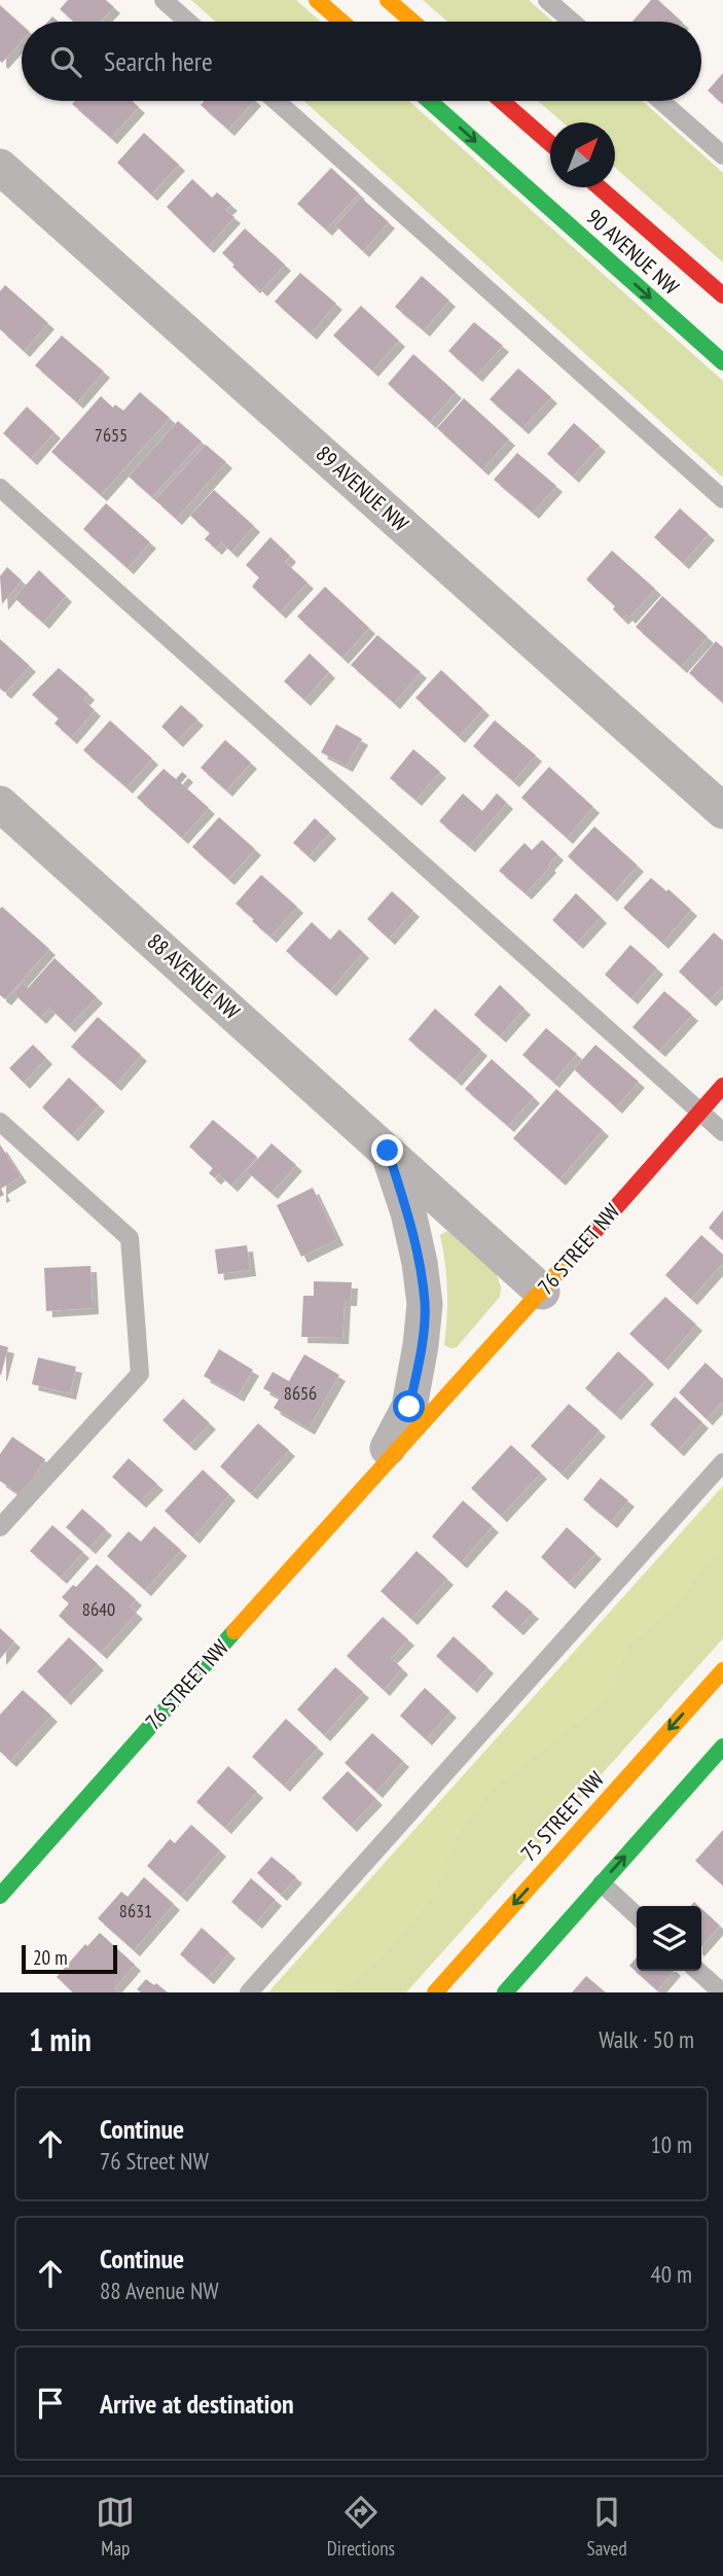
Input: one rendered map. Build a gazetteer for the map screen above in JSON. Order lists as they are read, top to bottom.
{
  "streets": {
    "main road": ["90 AVENUE NW", "76 STREET NW", "75 STREET NW"],
    "street": ["89 AVENUE NW", "88 AVENUE NW"]
  },
  "crossings": [
    ["88 AVENUE NW", "76 STREET NW"]
  ],
  "house_numbers": [
    "7655",
    "8656",
    "8640",
    "8631"
  ],
  "scale_bar": "20 m",
  "north": "top right",
  "page": {
    "search": "Search here",
    "scale": "20 m",
    "heading": ["1 min", "Walk · 50 m"],
    "list": [
      ["Continue", "76 Street NW", "10 m"],
      ["Continue", "88 Avenue NW", "40 m"],
      "Arrive at destination"
    ],
    "nav": ["Map", "Directions", "Saved"]
  }
}
